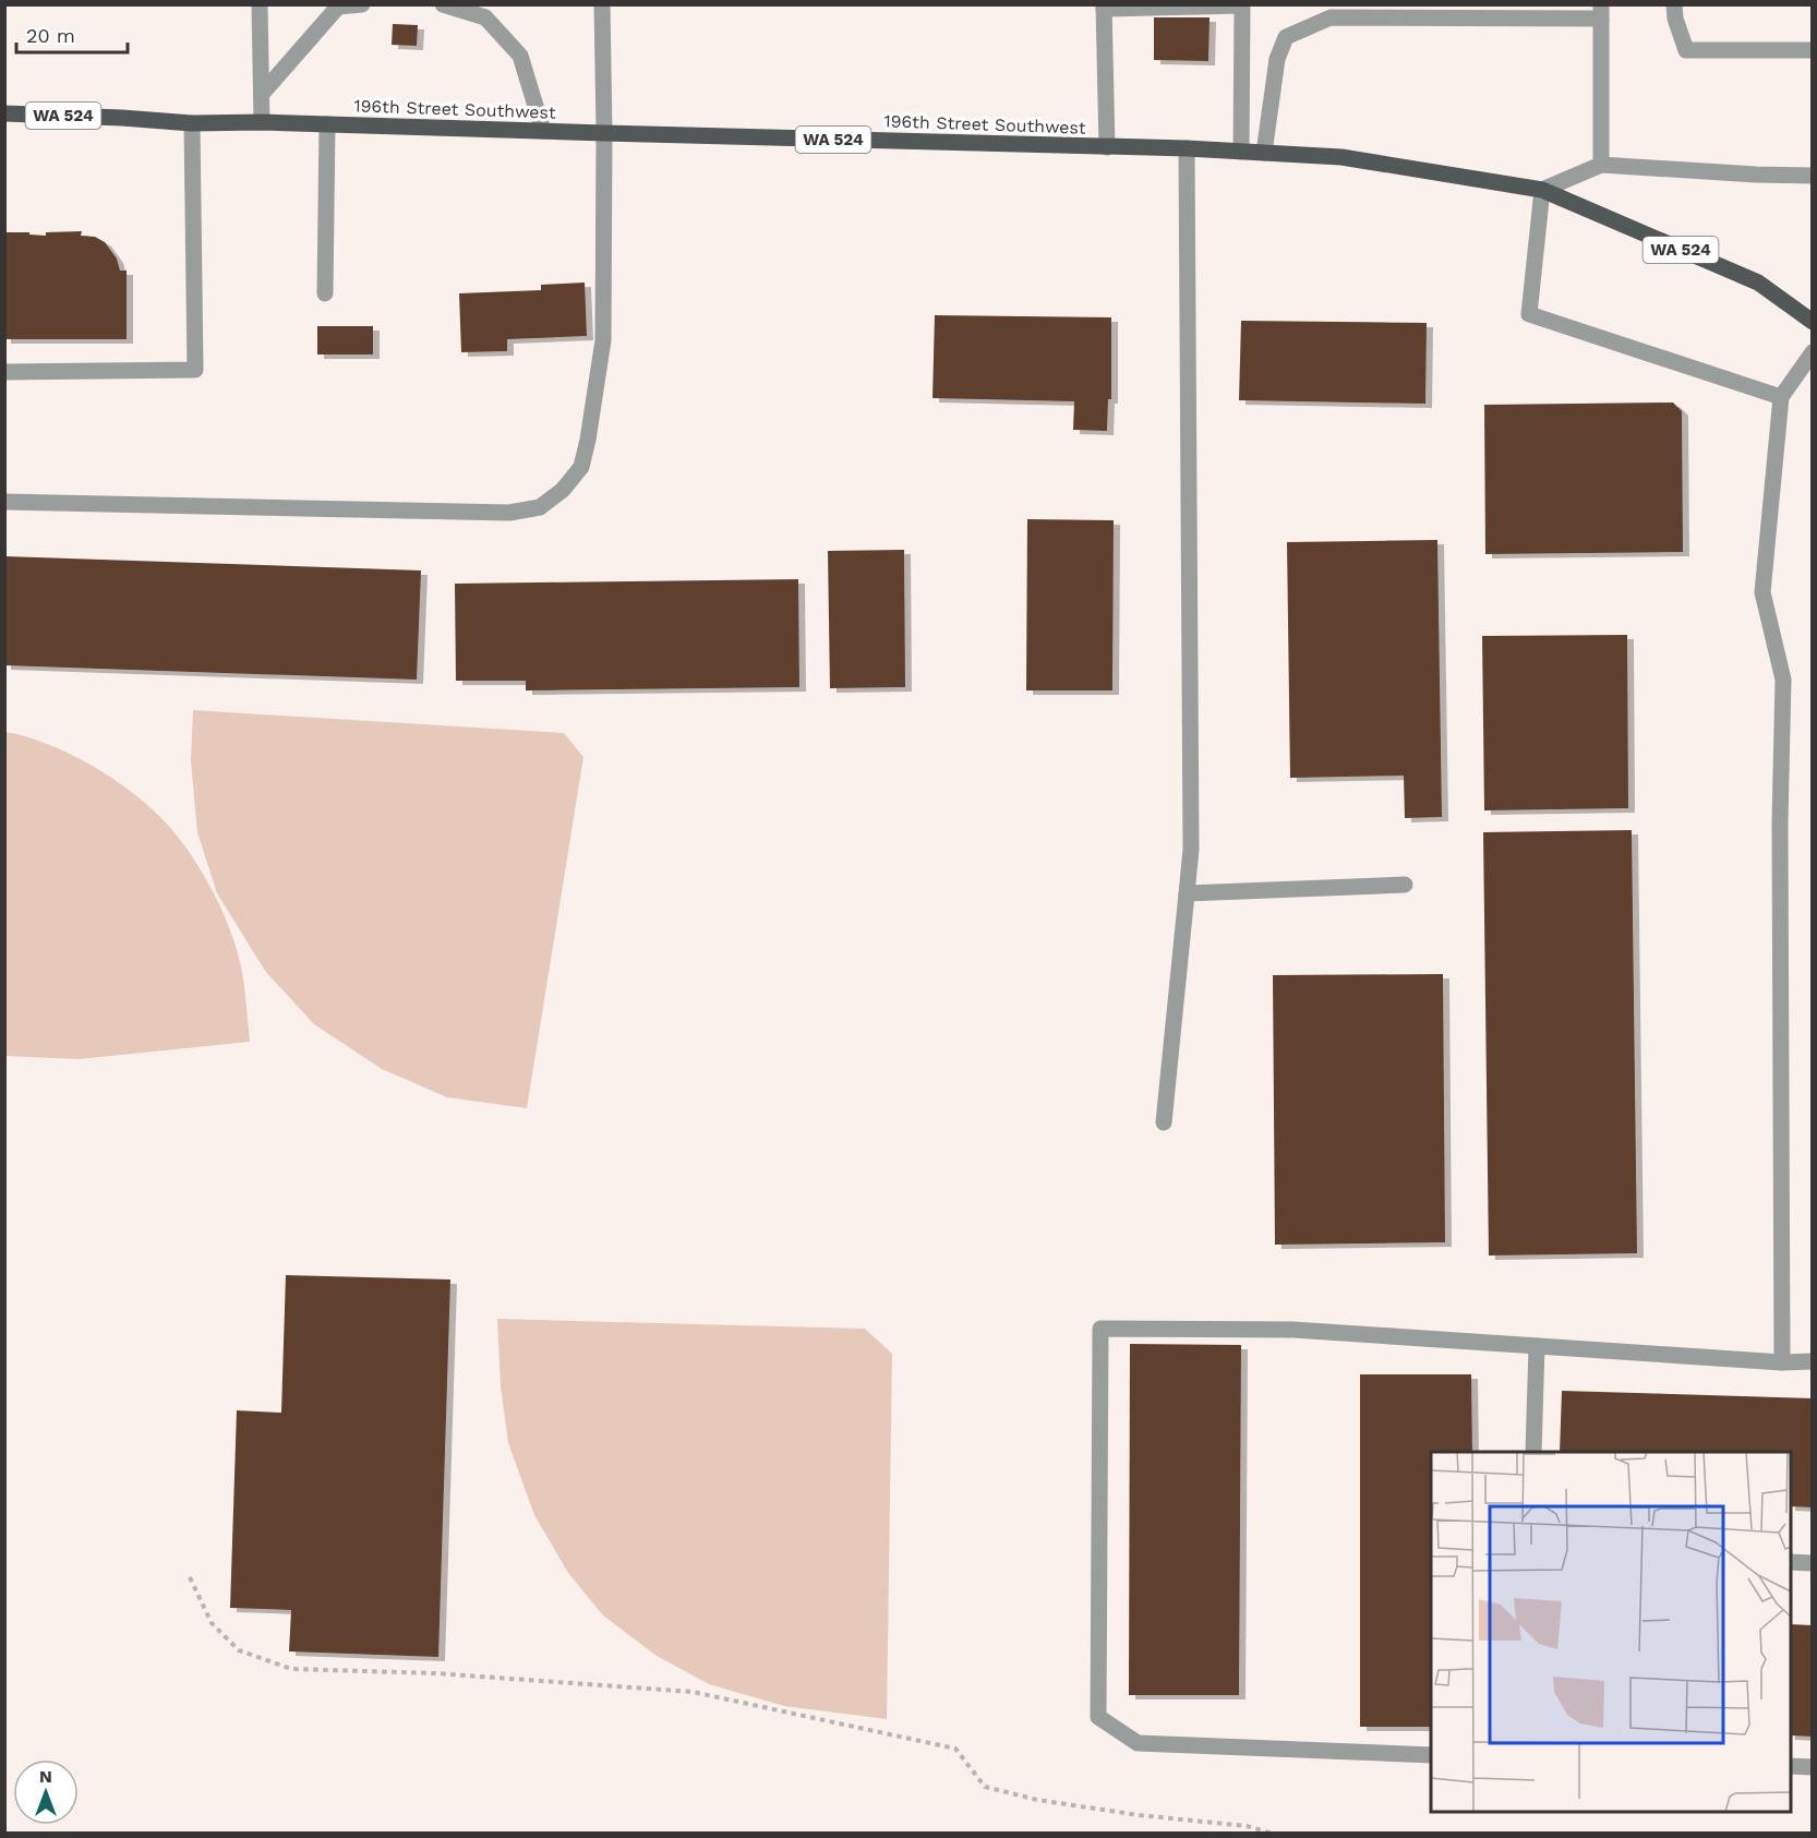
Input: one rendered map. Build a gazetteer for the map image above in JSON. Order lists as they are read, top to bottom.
{
  "streets": {
    "main road": ["196th Street Southwest", "WA 524"]
  },
  "scale_bar": "20 m",
  "north": "top"
}
